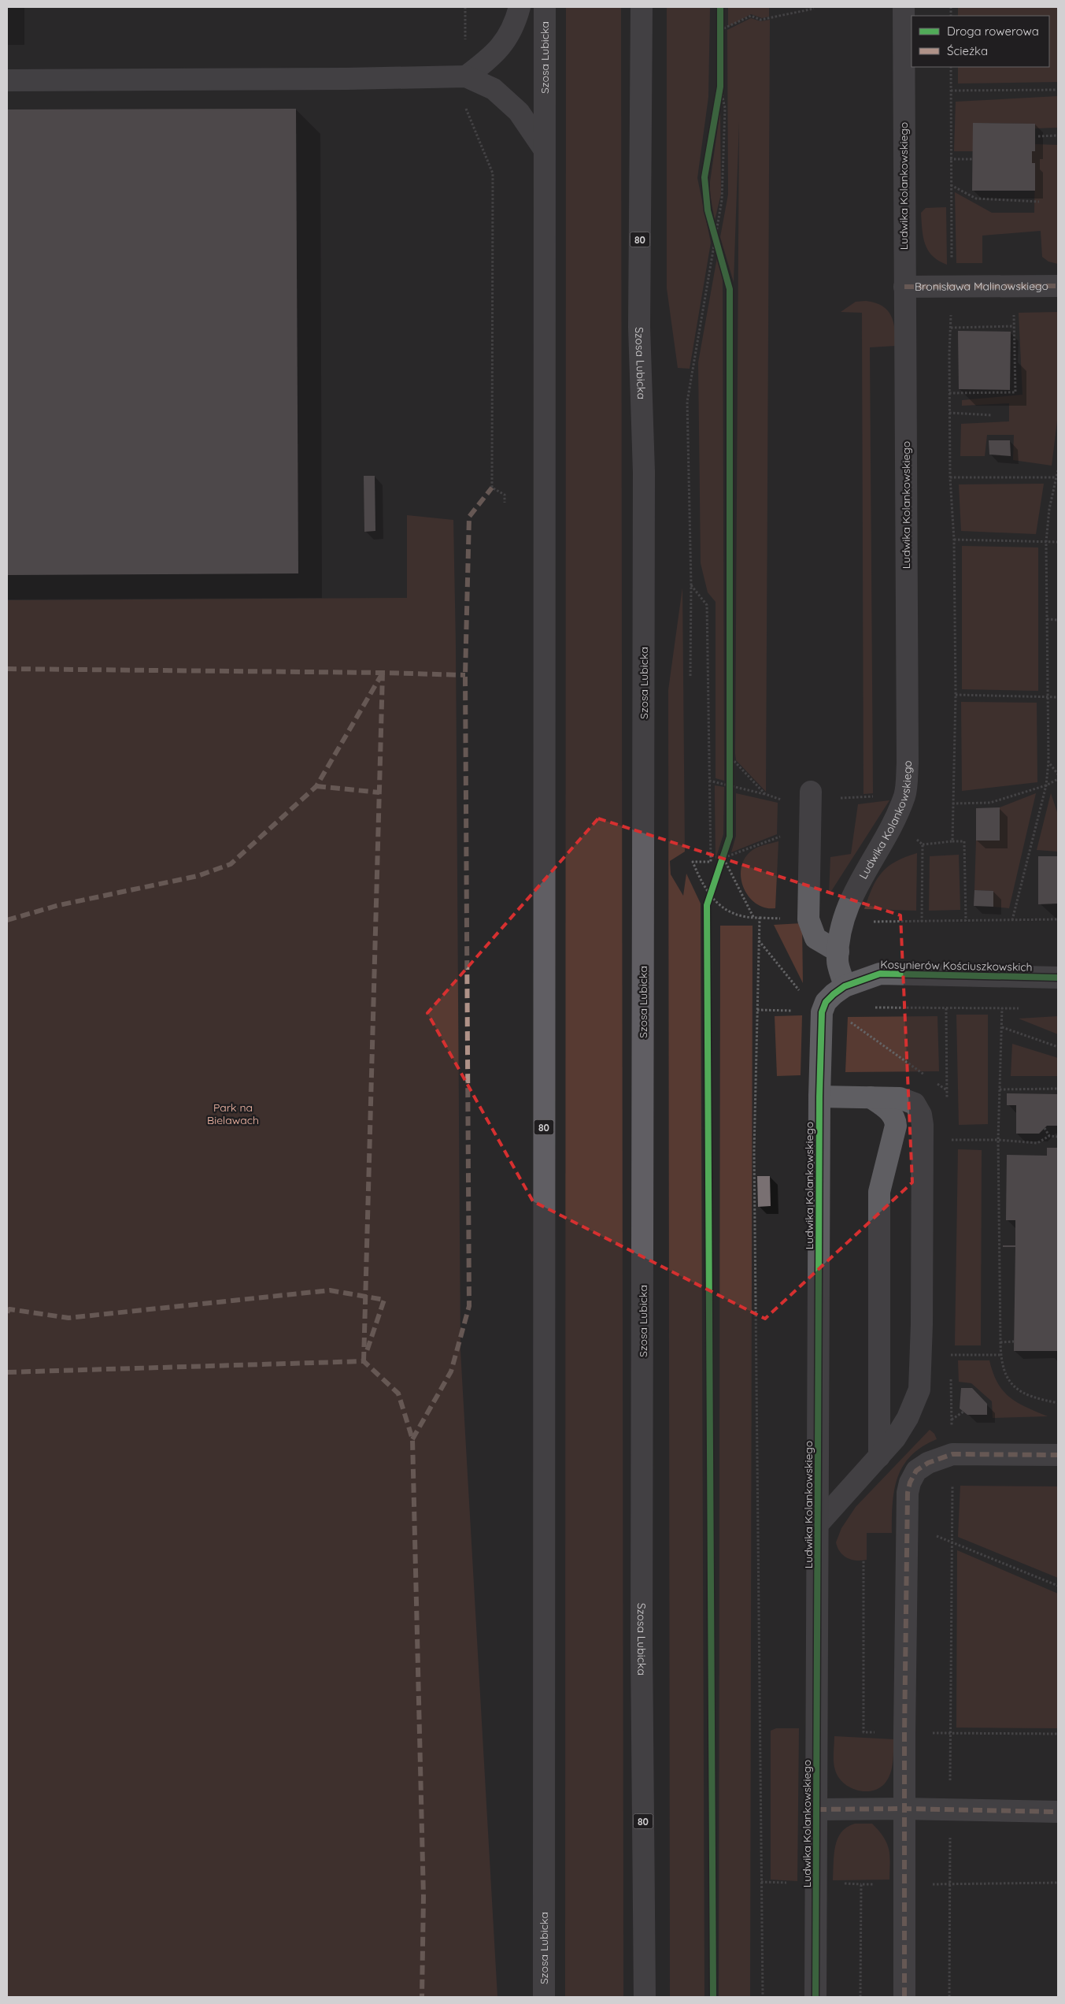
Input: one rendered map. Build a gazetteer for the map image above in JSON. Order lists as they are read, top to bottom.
{
  "streets": {
    "main road": ["Szosa Lubicka", "80"],
    "street": ["Ludwika Kolankowskiego", "Bronisława Malinowskiego", "Kosynierów Kościuszkowskich"]
  },
  "crossings": [
    ["Ludwika Kolankowskiego", "Bronisława Malinowskiego"],
    ["Ludwika Kolankowskiego", "Kosynierów Kościuszkowskich"]
  ],
  "parks": ["Park na Bielawach"],
  "legend": ["Droga rowerowa", "Ścieżka"]
}
